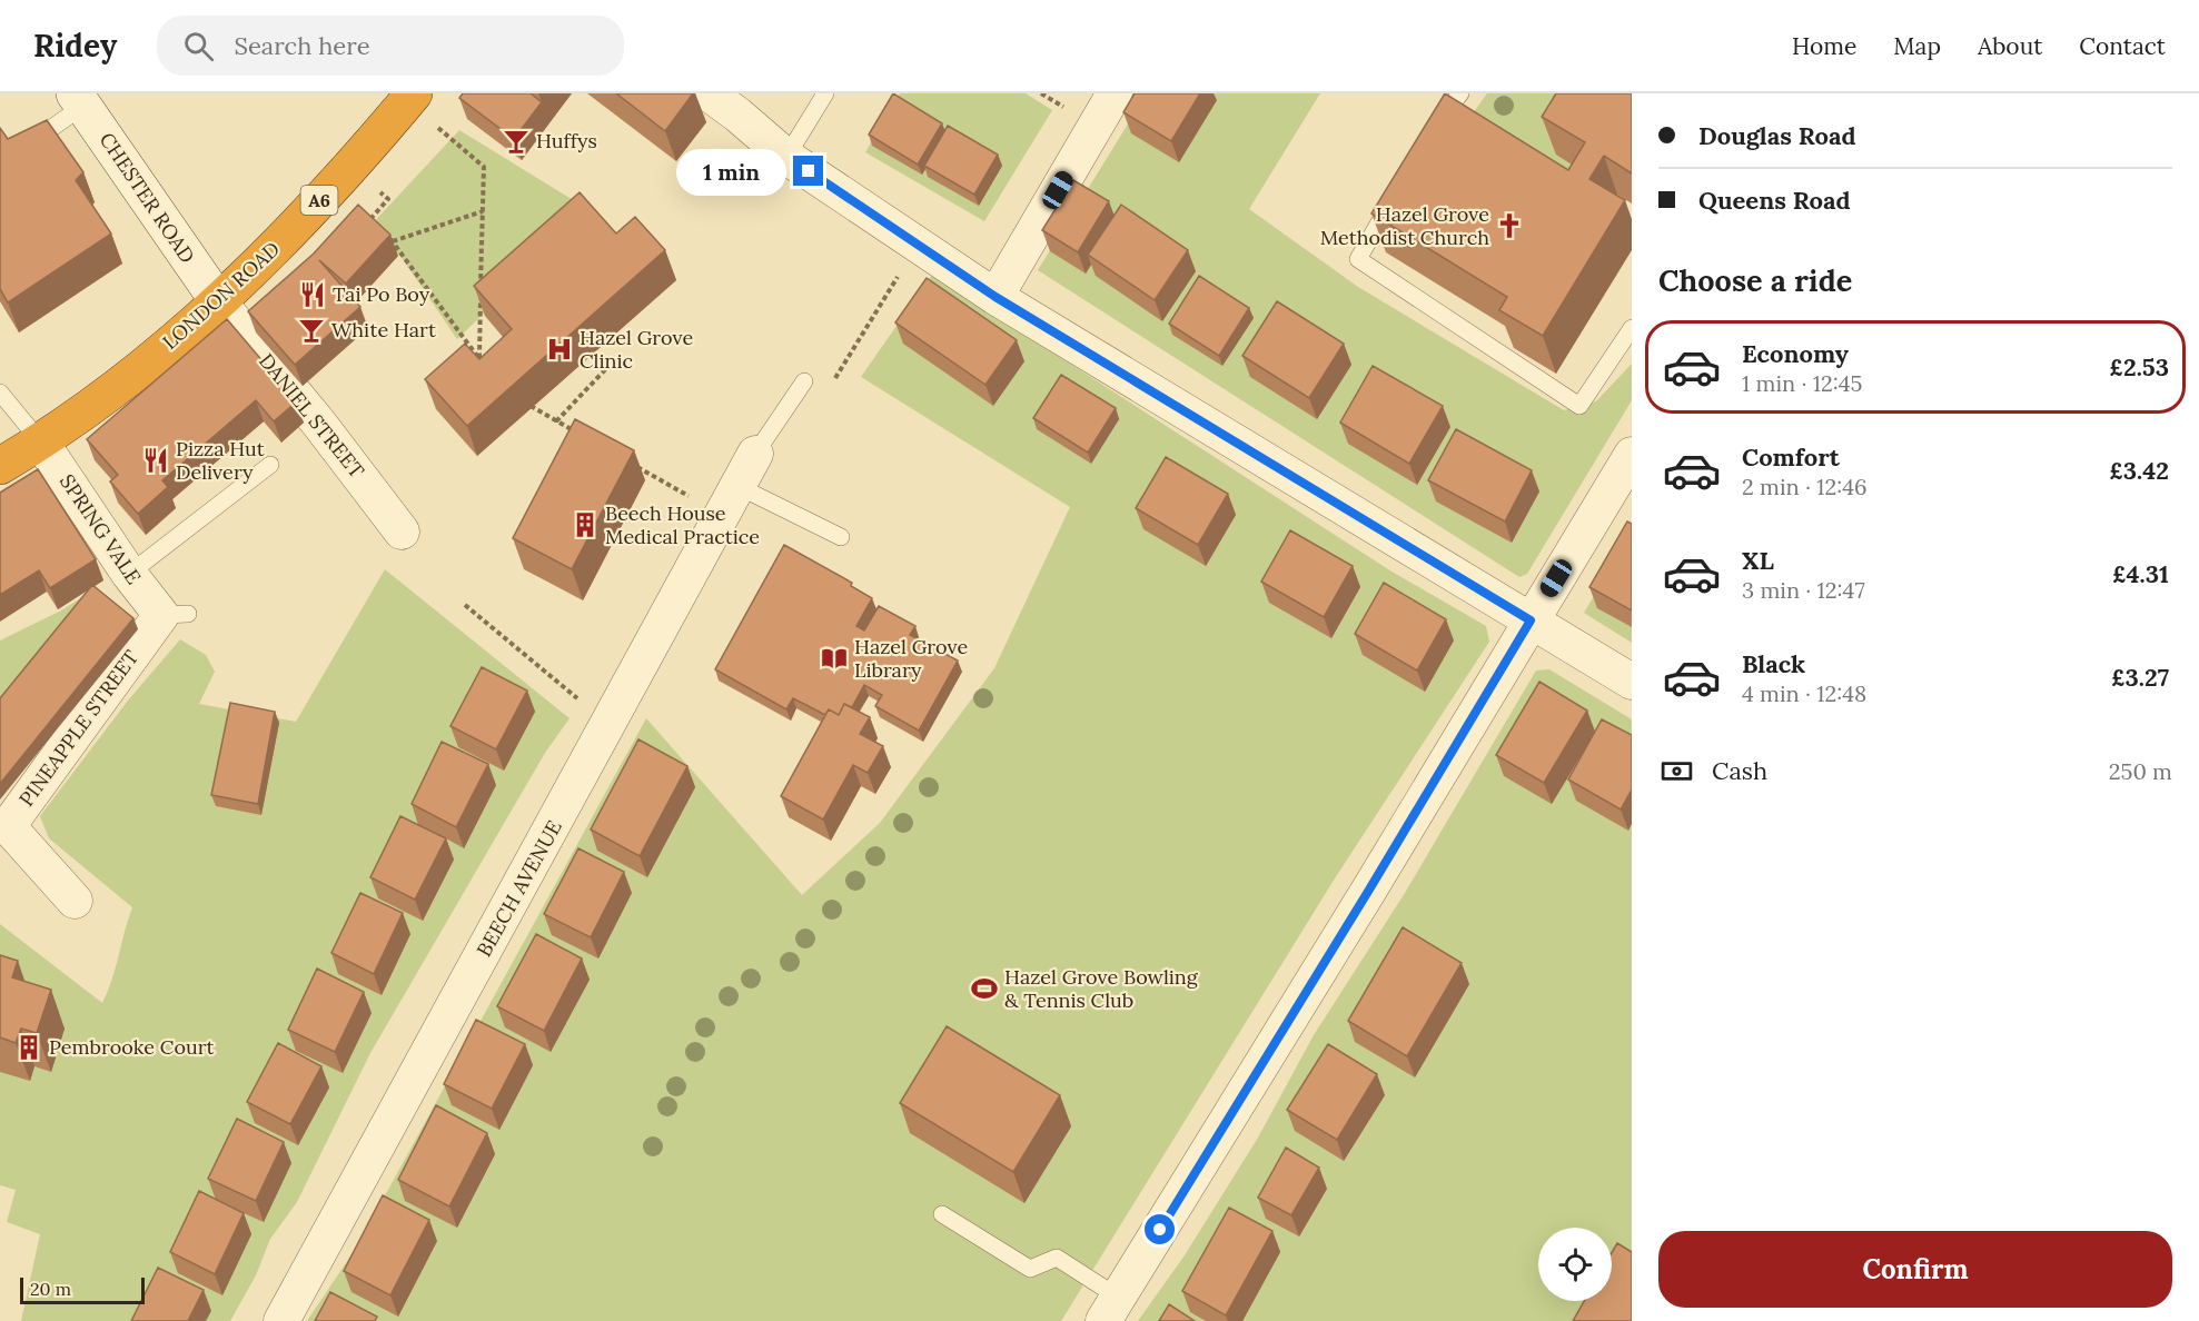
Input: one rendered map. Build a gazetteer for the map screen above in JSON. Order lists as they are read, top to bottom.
{
  "streets": {
    "highway": ["A6", "LONDON ROAD"],
    "street": [
      "CHESTER ROAD",
      "DANIEL STREET",
      "SPRING VALE",
      "PINEAPPLE STREET",
      "BEECH AVENUE"
    ]
  },
  "crossings": [
    ["CHESTER ROAD", "LONDON ROAD"],
    ["CHESTER ROAD", "DANIEL STREET"],
    ["LONDON ROAD", "DANIEL STREET"],
    ["LONDON ROAD", "SPRING VALE"],
    ["SPRING VALE", "PINEAPPLE STREET"]
  ],
  "places": {
    "bar": ["Huffys", "White Hart"],
    "church": ["Hazel Grove Methodist Church"],
    "restaurant": ["Tai Po Boy", "Pizza Hut Delivery"],
    "hospital": ["Hazel Grove Clinic"],
    "building": ["Beech House Medical Practice", "Pembrooke Court"],
    "library": ["Hazel Grove Library"],
    "sports": ["Hazel Grove Bowling & Tennis Club"]
  },
  "scale_bar": "20 m",
  "page": {
    "header": "Ridey",
    "search": "Search here",
    "nav": [
      "Home",
      "Map",
      "About",
      "Contact"
    ],
    "banner": ["Douglas Road", "Queens Road"],
    "bubble": "1 min",
    "heading": "Choose a ride",
    "list": [
      {
        "name": "Economy",
        "note": "1 min · 12:45",
        "value": "£2.53"
      },
      {
        "name": "Comfort",
        "note": "2 min · 12:46",
        "value": "£3.42"
      },
      {
        "name": "XL",
        "note": "3 min · 12:47",
        "value": "£4.31"
      },
      {
        "name": "Black",
        "note": "4 min · 12:48",
        "value": "£3.27"
      }
    ],
    "pay": ["Cash", "250 m"],
    "buttons": "Confirm",
    "scale": "20 m"
  }
}
